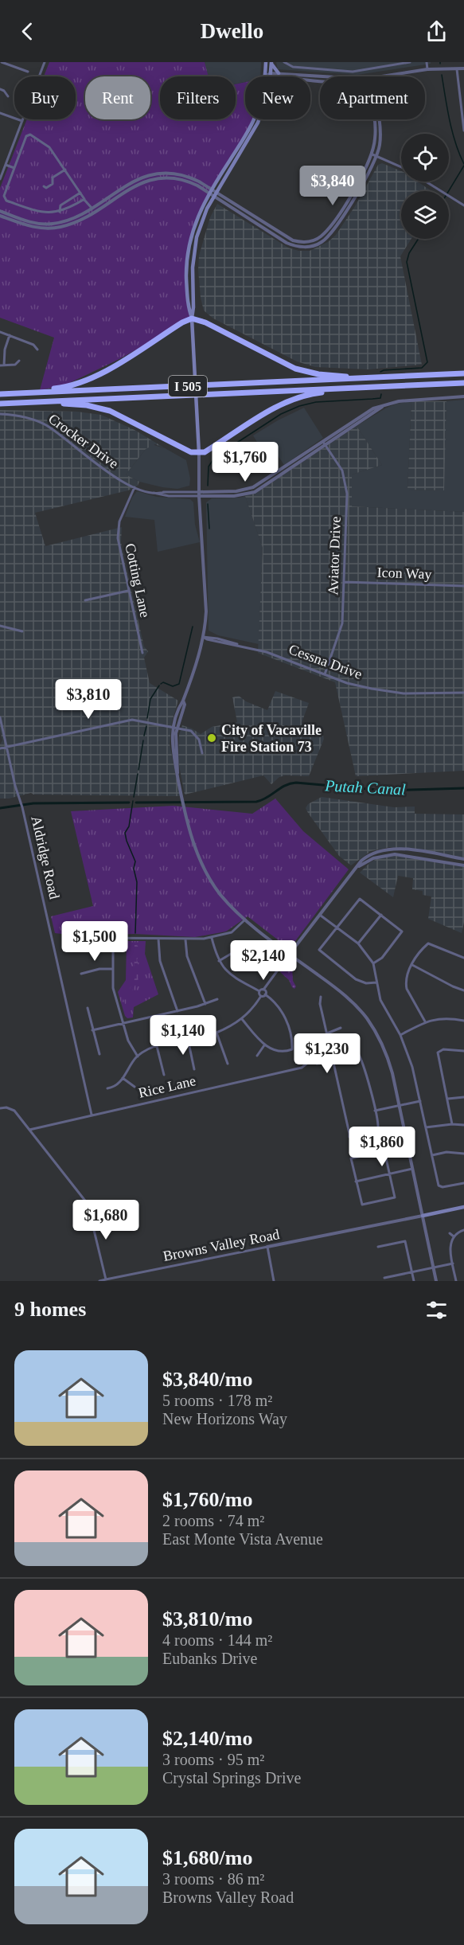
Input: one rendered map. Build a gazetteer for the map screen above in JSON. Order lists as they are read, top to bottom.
{
  "streets": {
    "highway": ["I 505"],
    "main road": ["Browns Valley Road"],
    "street": [
      "Crocker Drive",
      "Aviator Drive",
      "Icon Way",
      "Cotting Lane",
      "Cessna Drive",
      "Aldridge Road",
      "Rice Lane"
    ]
  },
  "crossings": [
    ["Crocker Drive", "Cotting Lane"],
    ["Aviator Drive", "Icon Way"],
    ["Aviator Drive", "Cessna Drive"],
    ["Aldridge Road", "Rice Lane"]
  ],
  "water": ["Putah Canal"],
  "places": ["City of Vacaville Fire Station 73"],
  "page": {
    "header": "Dwello",
    "chip": [
      "Buy",
      "Rent",
      "Filters",
      "New",
      "Apartment"
    ],
    "price": [
      "$3,840",
      "$1,760",
      "$3,810",
      "$1,500",
      "$2,140",
      "$1,140",
      "$1,230",
      "$1,860",
      "$1,680"
    ],
    "heading": "9 homes",
    "list": [
      {
        "name": "$3,840/mo",
        "note": "5 rooms · 178 m² · New Horizons Way"
      },
      {
        "name": "$1,760/mo",
        "note": "2 rooms · 74 m² · East Monte Vista Avenue"
      },
      {
        "name": "$3,810/mo",
        "note": "4 rooms · 144 m² · Eubanks Drive"
      },
      {
        "name": "$2,140/mo",
        "note": "3 rooms · 95 m² · Crystal Springs Drive"
      },
      {
        "name": "$1,680/mo",
        "note": "3 rooms · 86 m² · Browns Valley Road"
      }
    ]
  }
}
